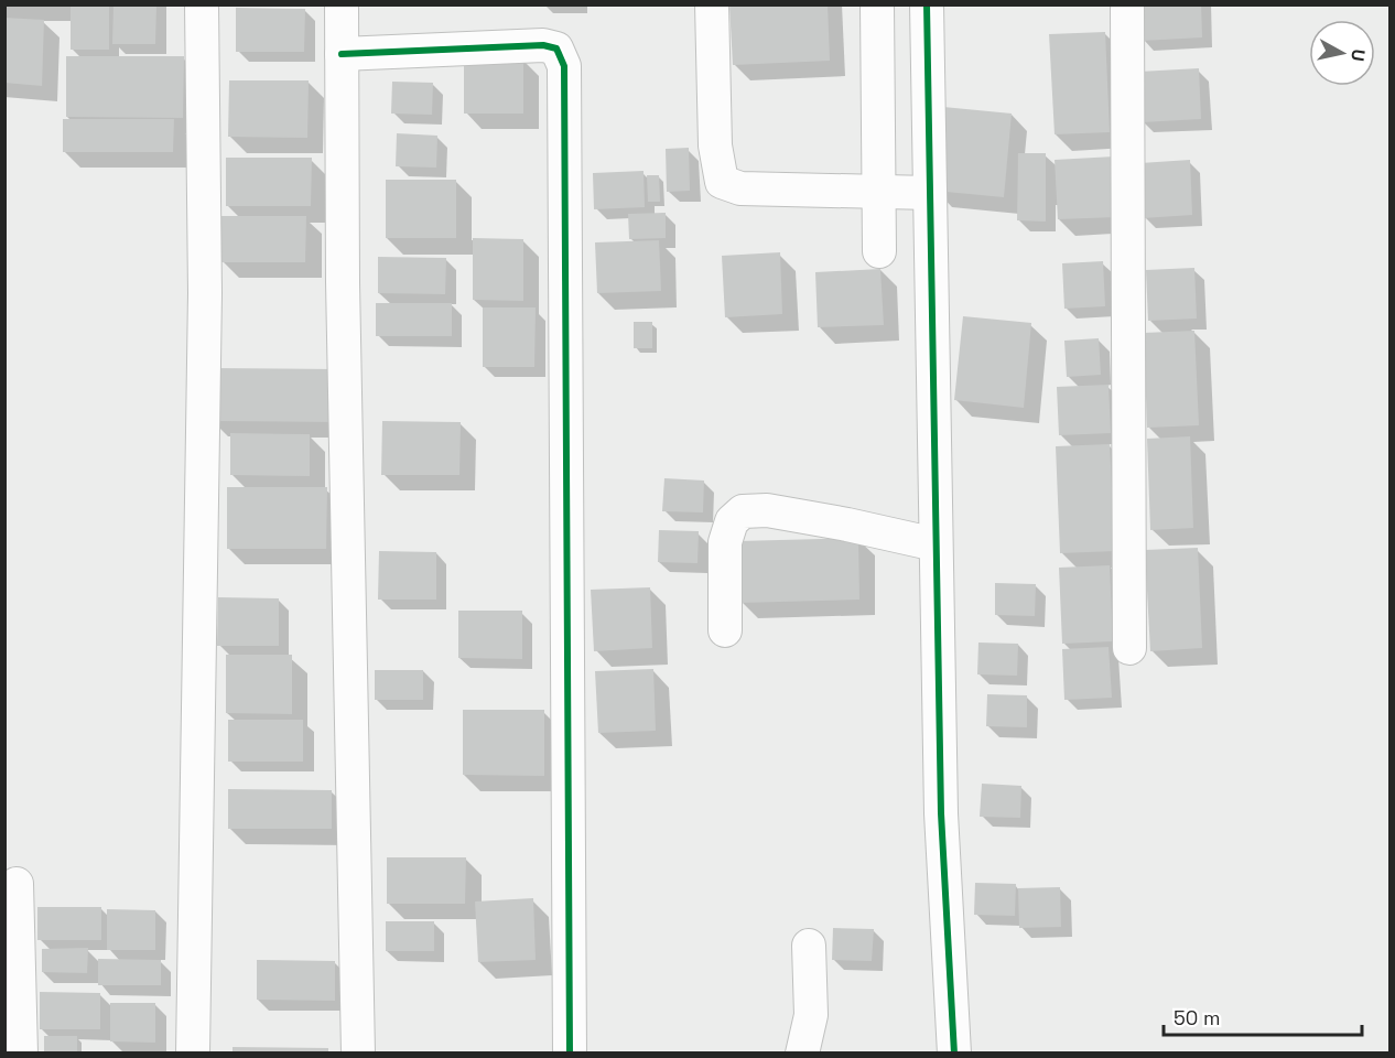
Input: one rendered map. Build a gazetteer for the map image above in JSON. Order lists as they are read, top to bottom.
{
  "scale_bar": "50 m",
  "north": "right"
}
